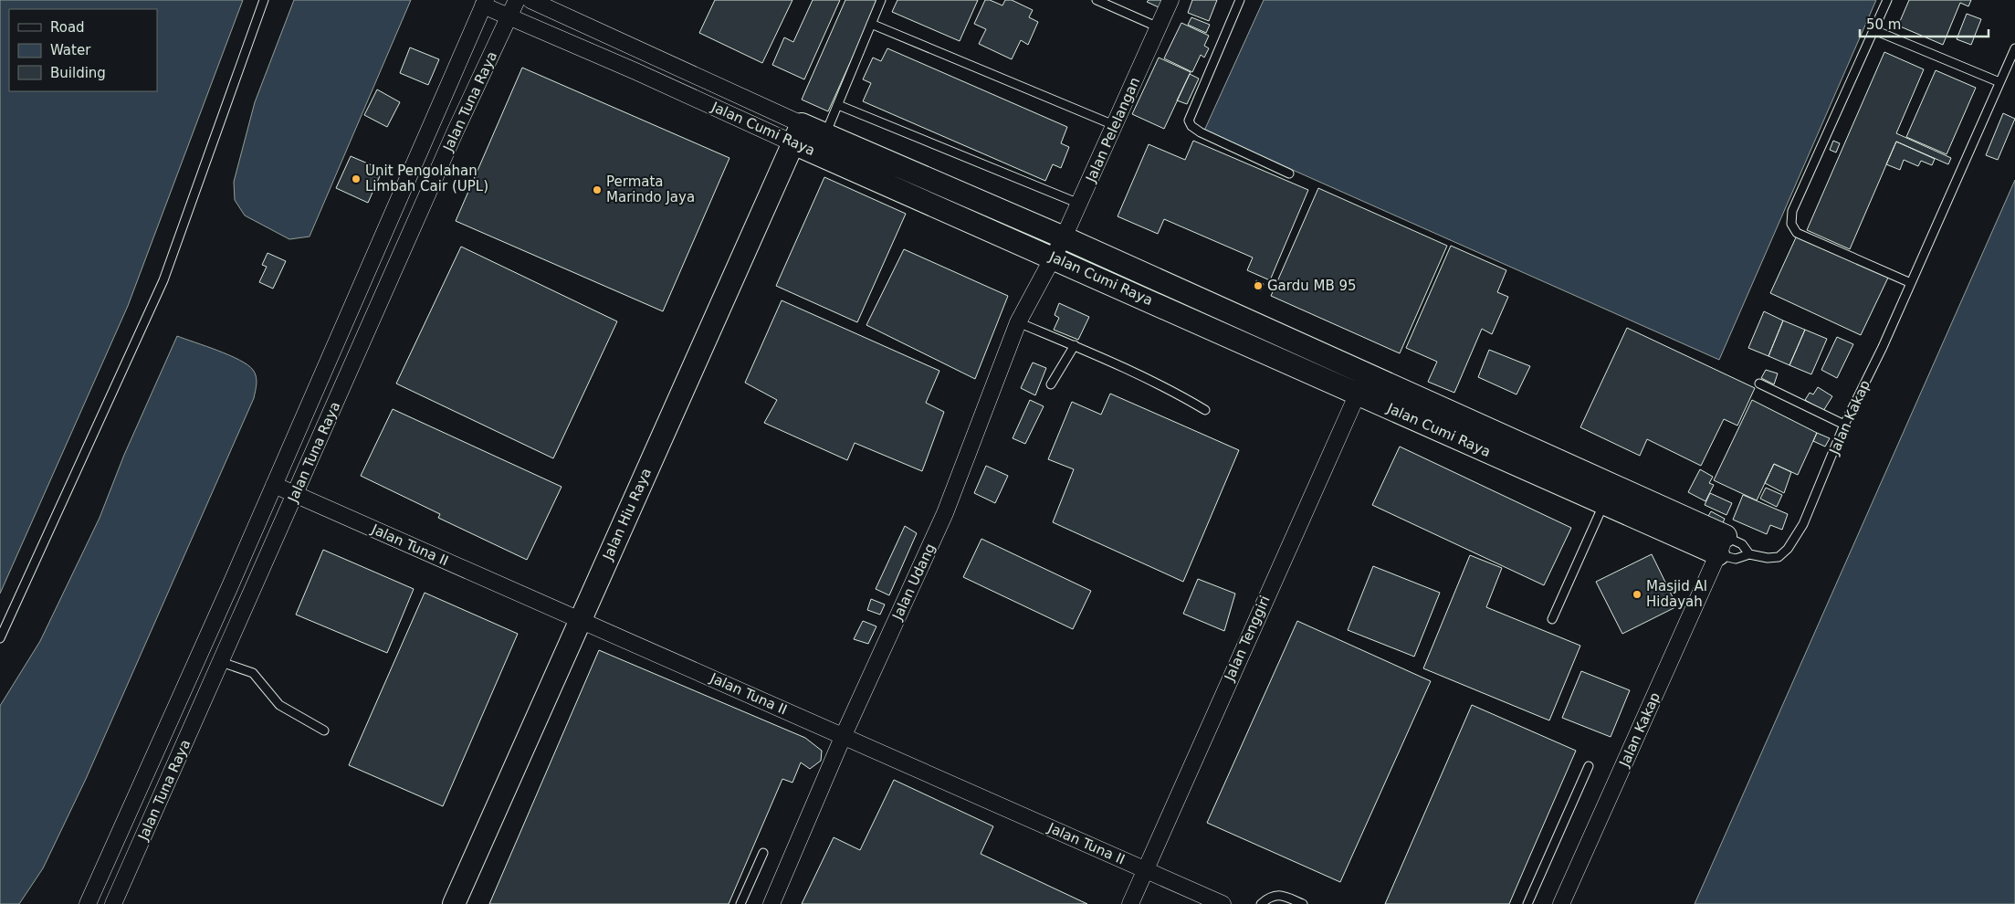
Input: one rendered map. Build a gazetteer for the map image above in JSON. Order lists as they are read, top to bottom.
{
  "streets": {
    "street": [
      "Jalan Tuna Raya",
      "Jalan Cumi Raya",
      "Jalan Pelelangan",
      "Jalan Kakap",
      "Jalan Hiu Raya",
      "Jalan Tuna II",
      "Jalan Udang",
      "Jalan Tenggiri"
    ]
  },
  "crossings": [
    ["Jalan Tuna Raya", "Jalan Cumi Raya"],
    ["Jalan Tuna Raya", "Jalan Tuna II"],
    ["Jalan Cumi Raya", "Jalan Pelelangan"],
    ["Jalan Cumi Raya", "Jalan Kakap"],
    ["Jalan Cumi Raya", "Jalan Hiu Raya"],
    ["Jalan Cumi Raya", "Jalan Udang"],
    ["Jalan Cumi Raya", "Jalan Tenggiri"],
    ["Jalan Pelelangan", "Jalan Udang"],
    ["Jalan Hiu Raya", "Jalan Tuna II"],
    ["Jalan Tuna II", "Jalan Udang"],
    ["Jalan Tuna II", "Jalan Tenggiri"]
  ],
  "places": [
    "Unit Pengolahan Limbah Cair (UPL)",
    "Permata Marindo Jaya",
    "Gardu MB 95",
    "Masjid Al Hidayah"
  ],
  "legend": ["Road", "Water", "Building"],
  "scale_bar": "50 m"
}
